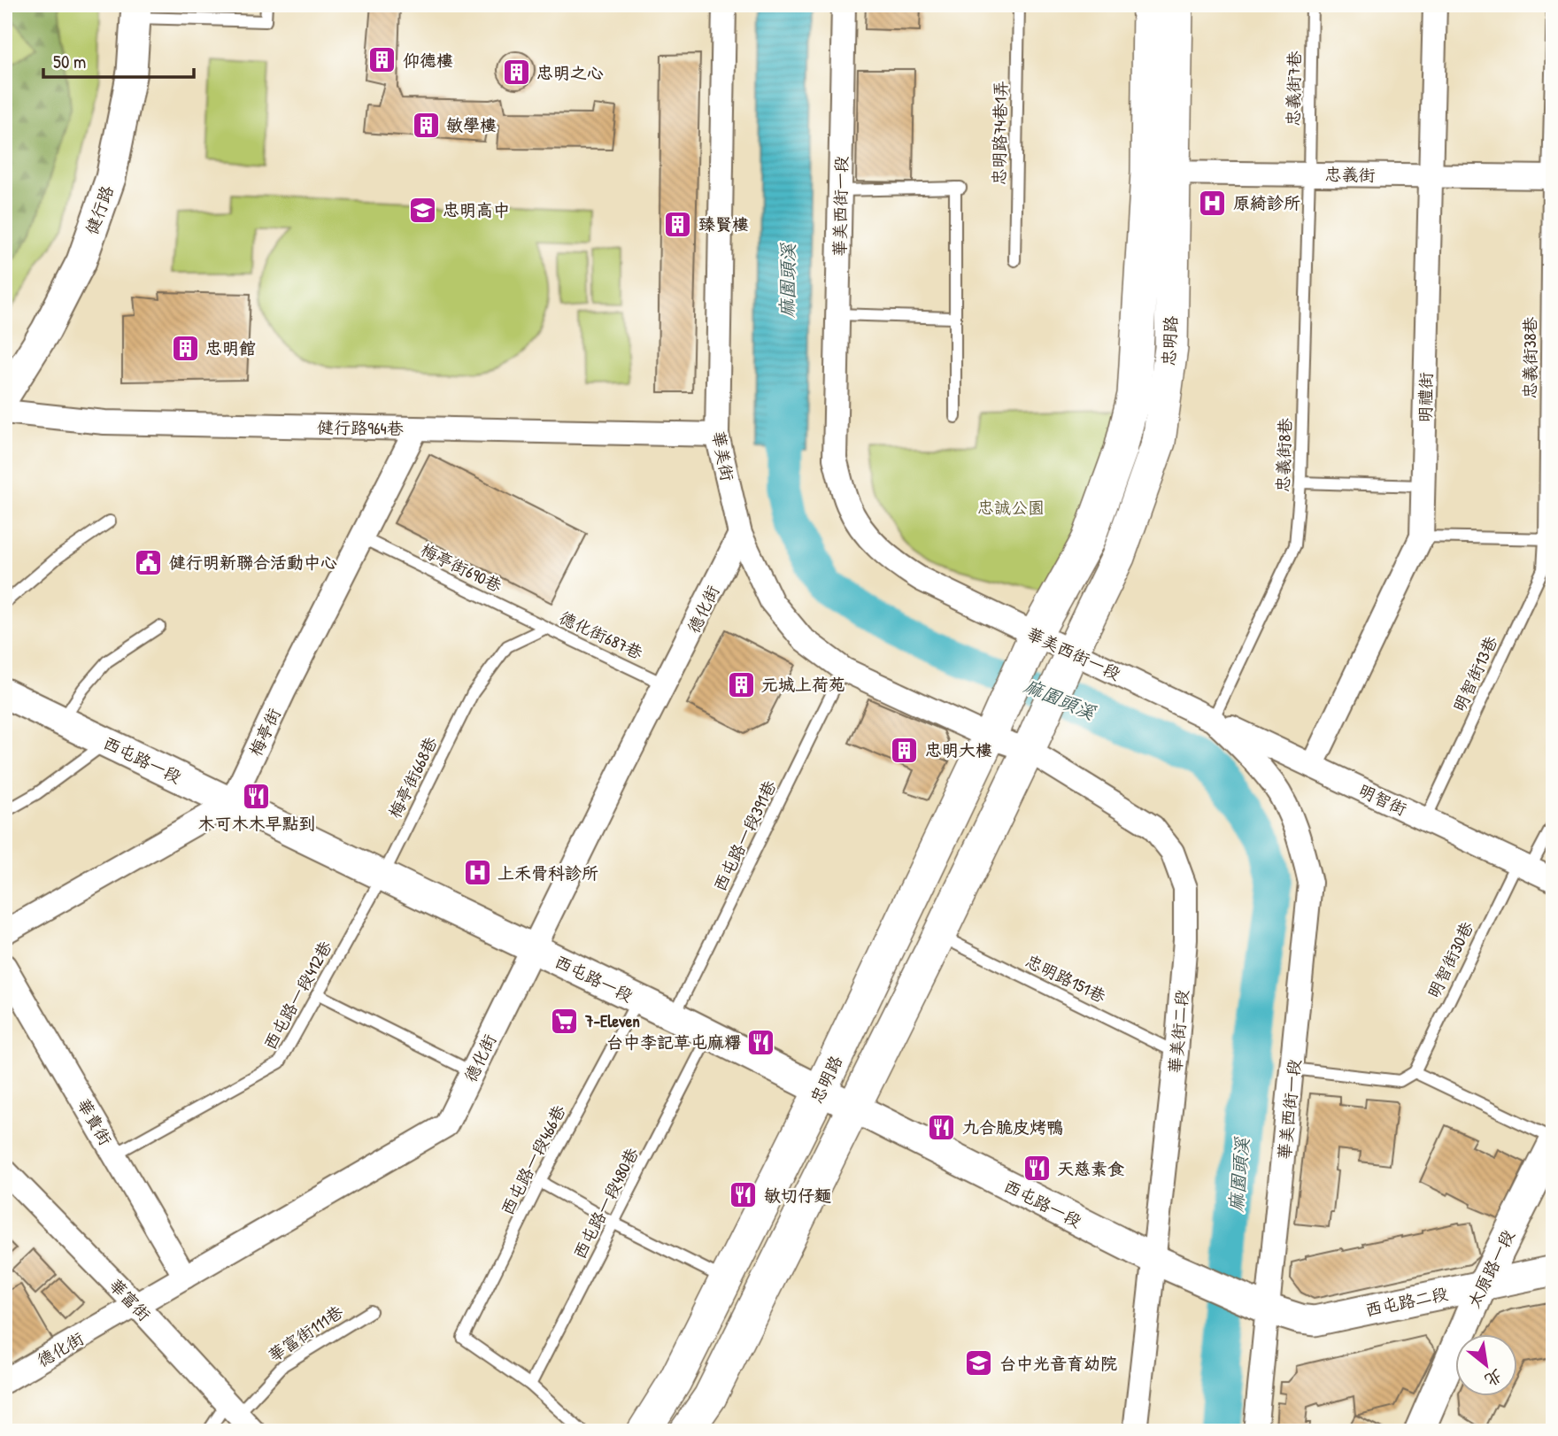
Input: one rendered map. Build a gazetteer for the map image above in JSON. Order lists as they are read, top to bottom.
{
  "streets": {
    "main road": ["忠明路"],
    "street": [
      "忠義街",
      "華美西街一段",
      "健行路",
      "明禮街",
      "健行路964巷",
      "華美街",
      "德化街",
      "梅亭街",
      "西屯路一段",
      "明智街",
      "華美街二段",
      "華貴街",
      "太原路一段",
      "華富街",
      "西屯路二段"
    ],
    "lane": [
      "忠義街7巷",
      "忠明路74巷1弄",
      "忠義街38巷",
      "忠義街8巷",
      "梅亭街690巷",
      "德化街687巷",
      "明智街13巷",
      "梅亭街668巷",
      "西屯路一段391巷",
      "明智街30巷",
      "忠明路151巷",
      "西屯路一段412巷",
      "西屯路一段466巷",
      "西屯路一段480巷",
      "華富街111巷"
    ]
  },
  "crossings": [
    ["忠義街7巷", "忠義街"],
    ["忠義街7巷", "忠義街8巷"],
    ["忠義街", "忠明路"],
    ["忠義街", "忠義街38巷"],
    ["忠義街", "明禮街"],
    ["忠義街", "忠義街8巷"],
    ["華美西街一段", "忠明路"],
    ["華美西街一段", "忠義街8巷"],
    ["華美西街一段", "西屯路一段"],
    ["華美西街一段", "明智街"],
    ["華美西街一段", "西屯路二段"],
    ["忠明路", "華美街"],
    ["忠明路", "西屯路一段"],
    ["忠明路", "華美街二段"],
    ["忠義街38巷", "明智街13巷"],
    ["明禮街", "明智街"],
    ["健行路964巷", "華美街"],
    ["健行路964巷", "梅亭街"],
    ["忠義街8巷", "明智街"],
    ["華美街", "德化街"],
    ["華美街", "西屯路一段391巷"],
    ["華美街", "華美街二段"],
    ["梅亭街690巷", "德化街687巷"],
    ["梅亭街690巷", "梅亭街"],
    ["德化街", "德化街687巷"],
    ["德化街", "西屯路一段"],
    ["德化街", "華貴街"],
    ["德化街", "華富街"],
    ["德化街687巷", "梅亭街668巷"],
    ["明智街13巷", "明智街"],
    ["梅亭街", "西屯路一段"],
    ["西屯路一段", "梅亭街668巷"],
    ["西屯路一段", "西屯路一段391巷"],
    ["西屯路一段", "西屯路一段412巷"],
    ["西屯路一段", "華美街二段"],
    ["西屯路一段", "西屯路一段466巷"],
    ["西屯路一段", "西屯路一段480巷"],
    ["西屯路一段", "西屯路二段"],
    ["梅亭街668巷", "西屯路一段412巷"],
    ["明智街", "明智街30巷"],
    ["忠明路151巷", "華美街二段"],
    ["西屯路一段412巷", "華貴街"],
    ["西屯路一段466巷", "西屯路一段480巷"],
    ["太原路一段", "西屯路二段"],
    ["華富街", "華富街111巷"]
  ],
  "water": ["麻園頭溪"],
  "parks": ["忠誠公園"],
  "places": {
    "building": [
      "仰德樓",
      "忠明之心",
      "敏學樓",
      "臻賢樓",
      "忠明館",
      "元城上荷苑",
      "忠明大樓"
    ],
    "hospital": ["原綺診所", "上禾骨科診所"],
    "school or university": ["忠明高中", "台中光音育幼院"],
    "public building": ["健行明新聯合活動中心"],
    "restaurant": [
      "木可木木早點到",
      "台中李記草屯麻糬",
      "九合脆皮烤鴨",
      "天慈素食",
      "敏切仔麵"
    ],
    "supermarket": ["7-Eleven"]
  },
  "scale_bar": "50 m",
  "north": "bottom right"
}
